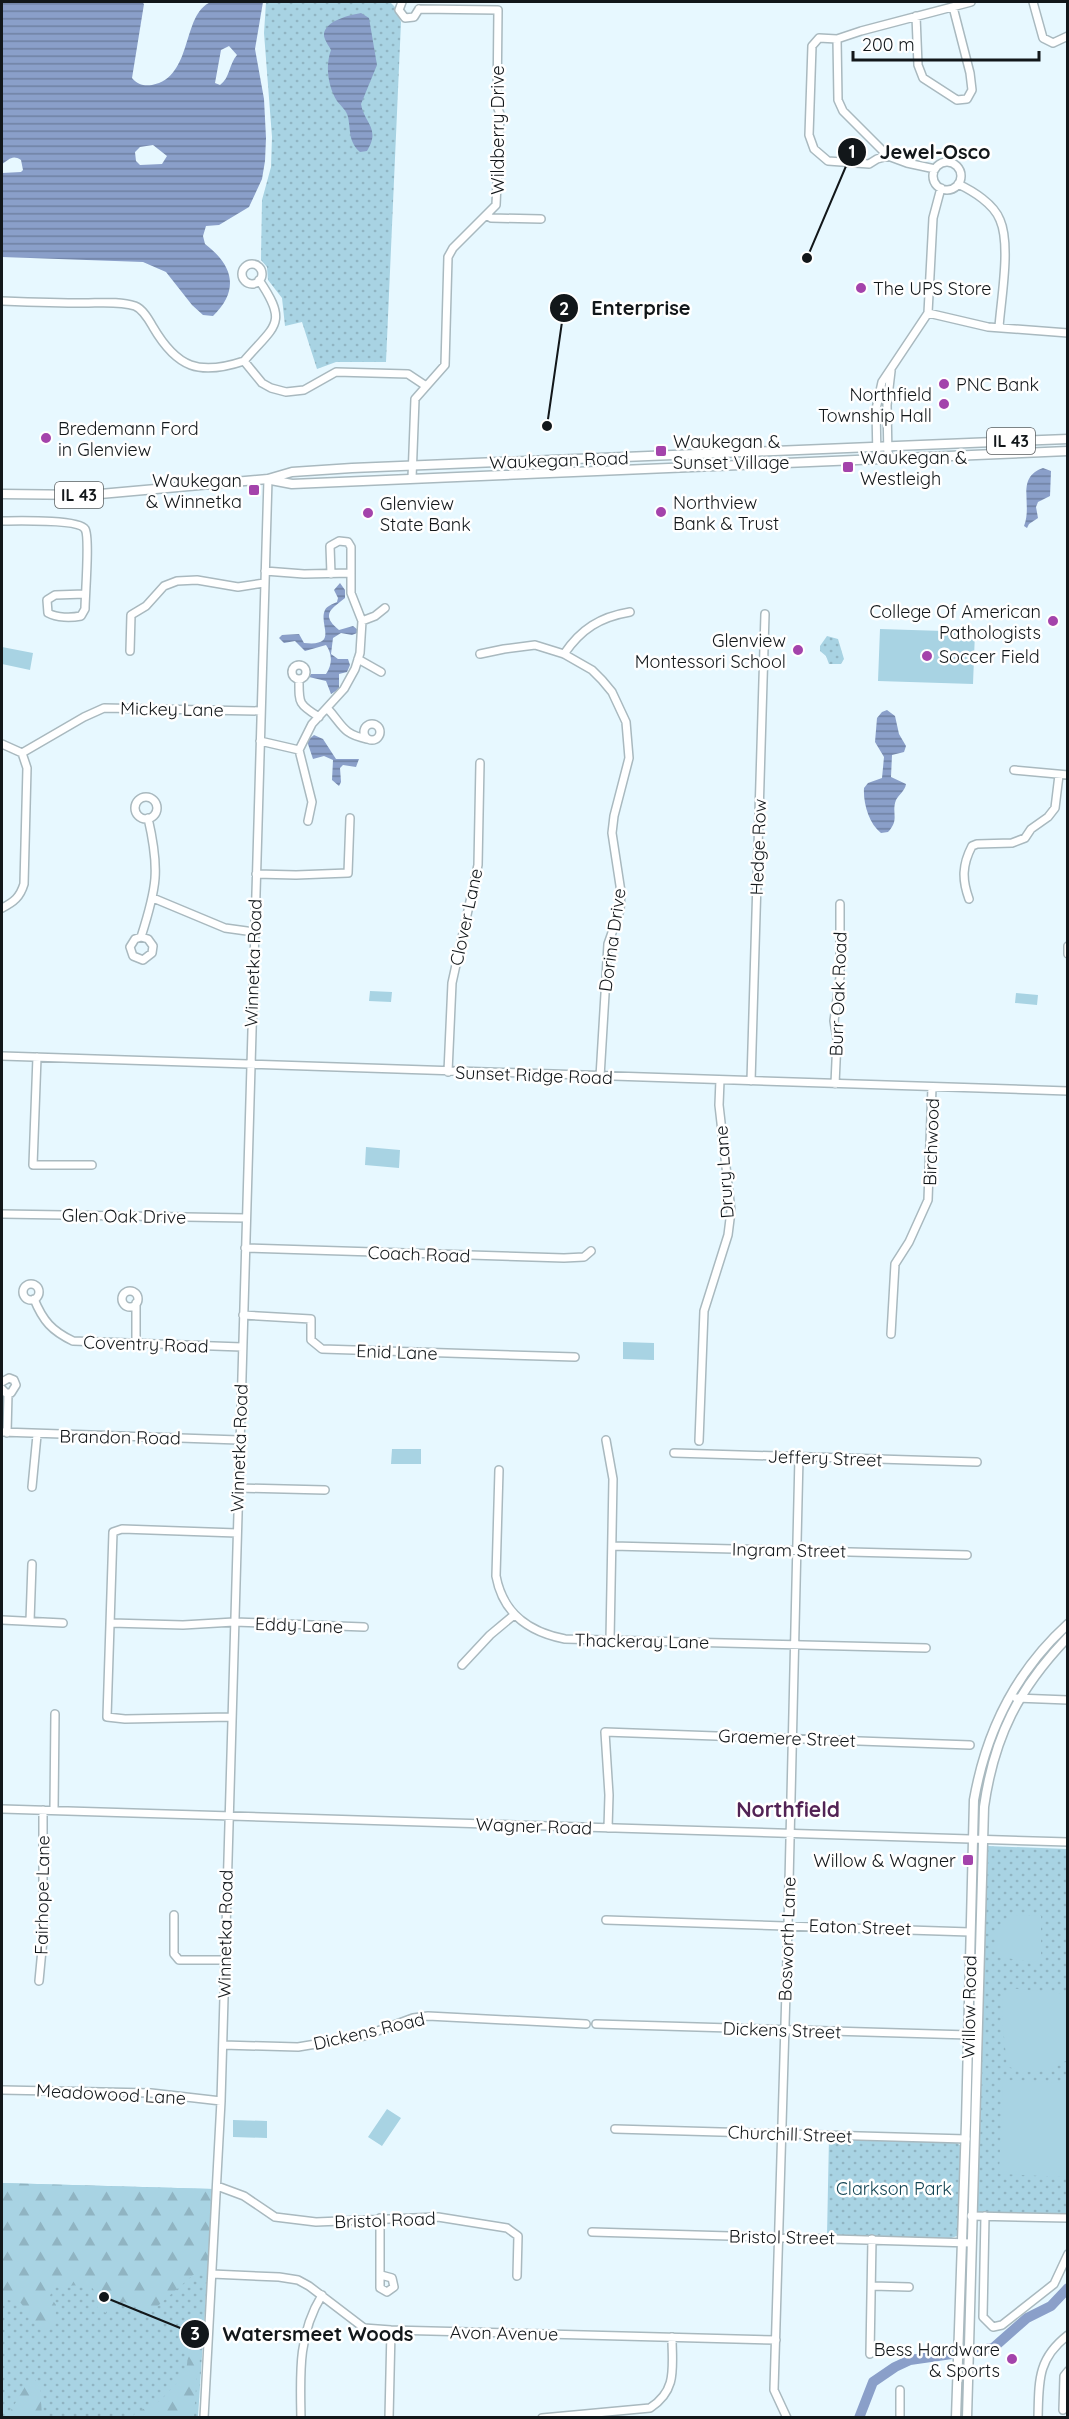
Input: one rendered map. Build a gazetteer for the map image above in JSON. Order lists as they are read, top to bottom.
{
  "streets": {
    "main road": ["IL 43", "Waukegan Road", "Willow Road"],
    "street": [
      "Wildberry Drive",
      "Mickey Lane",
      "Hedge Row",
      "Clover Lane",
      "Dorina Drive",
      "Winnetka Road",
      "Burr Oak Road",
      "Sunset Ridge Road",
      "Birchwood",
      "Drury Lane",
      "Glen Oak Drive",
      "Coach Road",
      "Coventry Road",
      "Enid Lane",
      "Brandon Road",
      "Jeffery Street",
      "Ingram Street",
      "Eddy Lane",
      "Thackeray Lane",
      "Graemere Street",
      "Wagner Road",
      "Fairhope Lane",
      "Eaton Street",
      "Bosworth Lane",
      "Dickens Street",
      "Dickens Road",
      "Meadowood Lane",
      "Churchill Street",
      "Bristol Road",
      "Bristol Street",
      "Avon Avenue"
    ]
  },
  "crossings": [
    ["Wildberry Drive", "Waukegan Road"],
    ["Waukegan Road", "Winnetka Road"],
    ["Mickey Lane", "Winnetka Road"],
    ["Hedge Row", "Sunset Ridge Road"],
    ["Clover Lane", "Sunset Ridge Road"],
    ["Dorina Drive", "Sunset Ridge Road"],
    ["Winnetka Road", "Sunset Ridge Road"],
    ["Winnetka Road", "Glen Oak Drive"],
    ["Winnetka Road", "Coach Road"],
    ["Winnetka Road", "Coventry Road"],
    ["Winnetka Road", "Enid Lane"],
    ["Winnetka Road", "Brandon Road"],
    ["Winnetka Road", "Eddy Lane"],
    ["Winnetka Road", "Wagner Road"],
    ["Winnetka Road", "Dickens Road"],
    ["Winnetka Road", "Meadowood Lane"],
    ["Winnetka Road", "Bristol Road"],
    ["Winnetka Road", "Avon Avenue"],
    ["Burr Oak Road", "Sunset Ridge Road"],
    ["Sunset Ridge Road", "Birchwood"],
    ["Sunset Ridge Road", "Drury Lane"],
    ["Jeffery Street", "Bosworth Lane"],
    ["Ingram Street", "Bosworth Lane"],
    ["Thackeray Lane", "Bosworth Lane"],
    ["Graemere Street", "Wagner Road"],
    ["Graemere Street", "Bosworth Lane"],
    ["Wagner Road", "Fairhope Lane"],
    ["Wagner Road", "Bosworth Lane"],
    ["Wagner Road", "Willow Road"],
    ["Eaton Street", "Bosworth Lane"],
    ["Eaton Street", "Willow Road"],
    ["Bosworth Lane", "Dickens Street"],
    ["Bosworth Lane", "Churchill Street"],
    ["Bosworth Lane", "Bristol Street"],
    ["Bosworth Lane", "Avon Avenue"],
    ["Willow Road", "Dickens Street"],
    ["Willow Road", "Churchill Street"],
    ["Willow Road", "Bristol Street"]
  ],
  "districts": ["Northfield"],
  "parks": ["Clarkson Park"],
  "places": {
    "other": [
      "Jewel-Osco",
      "The UPS Store",
      "PNC Bank",
      "Northfield Township Hall",
      "Enterprise",
      "Bredemann Ford in Glenview",
      "Northview Bank & Trust",
      "Glenview State Bank",
      "College Of American Pathologists",
      "Glenview Montessori School",
      "Soccer Field",
      "Watersmeet Woods",
      "Bess Hardware & Sports"
    ],
    "transit": [
      "Waukegan & Sunset Village",
      "Waukegan & Westleigh",
      "Waukegan & Winnetka",
      "Willow & Wagner"
    ]
  },
  "scale_bar": "200 m"
}
